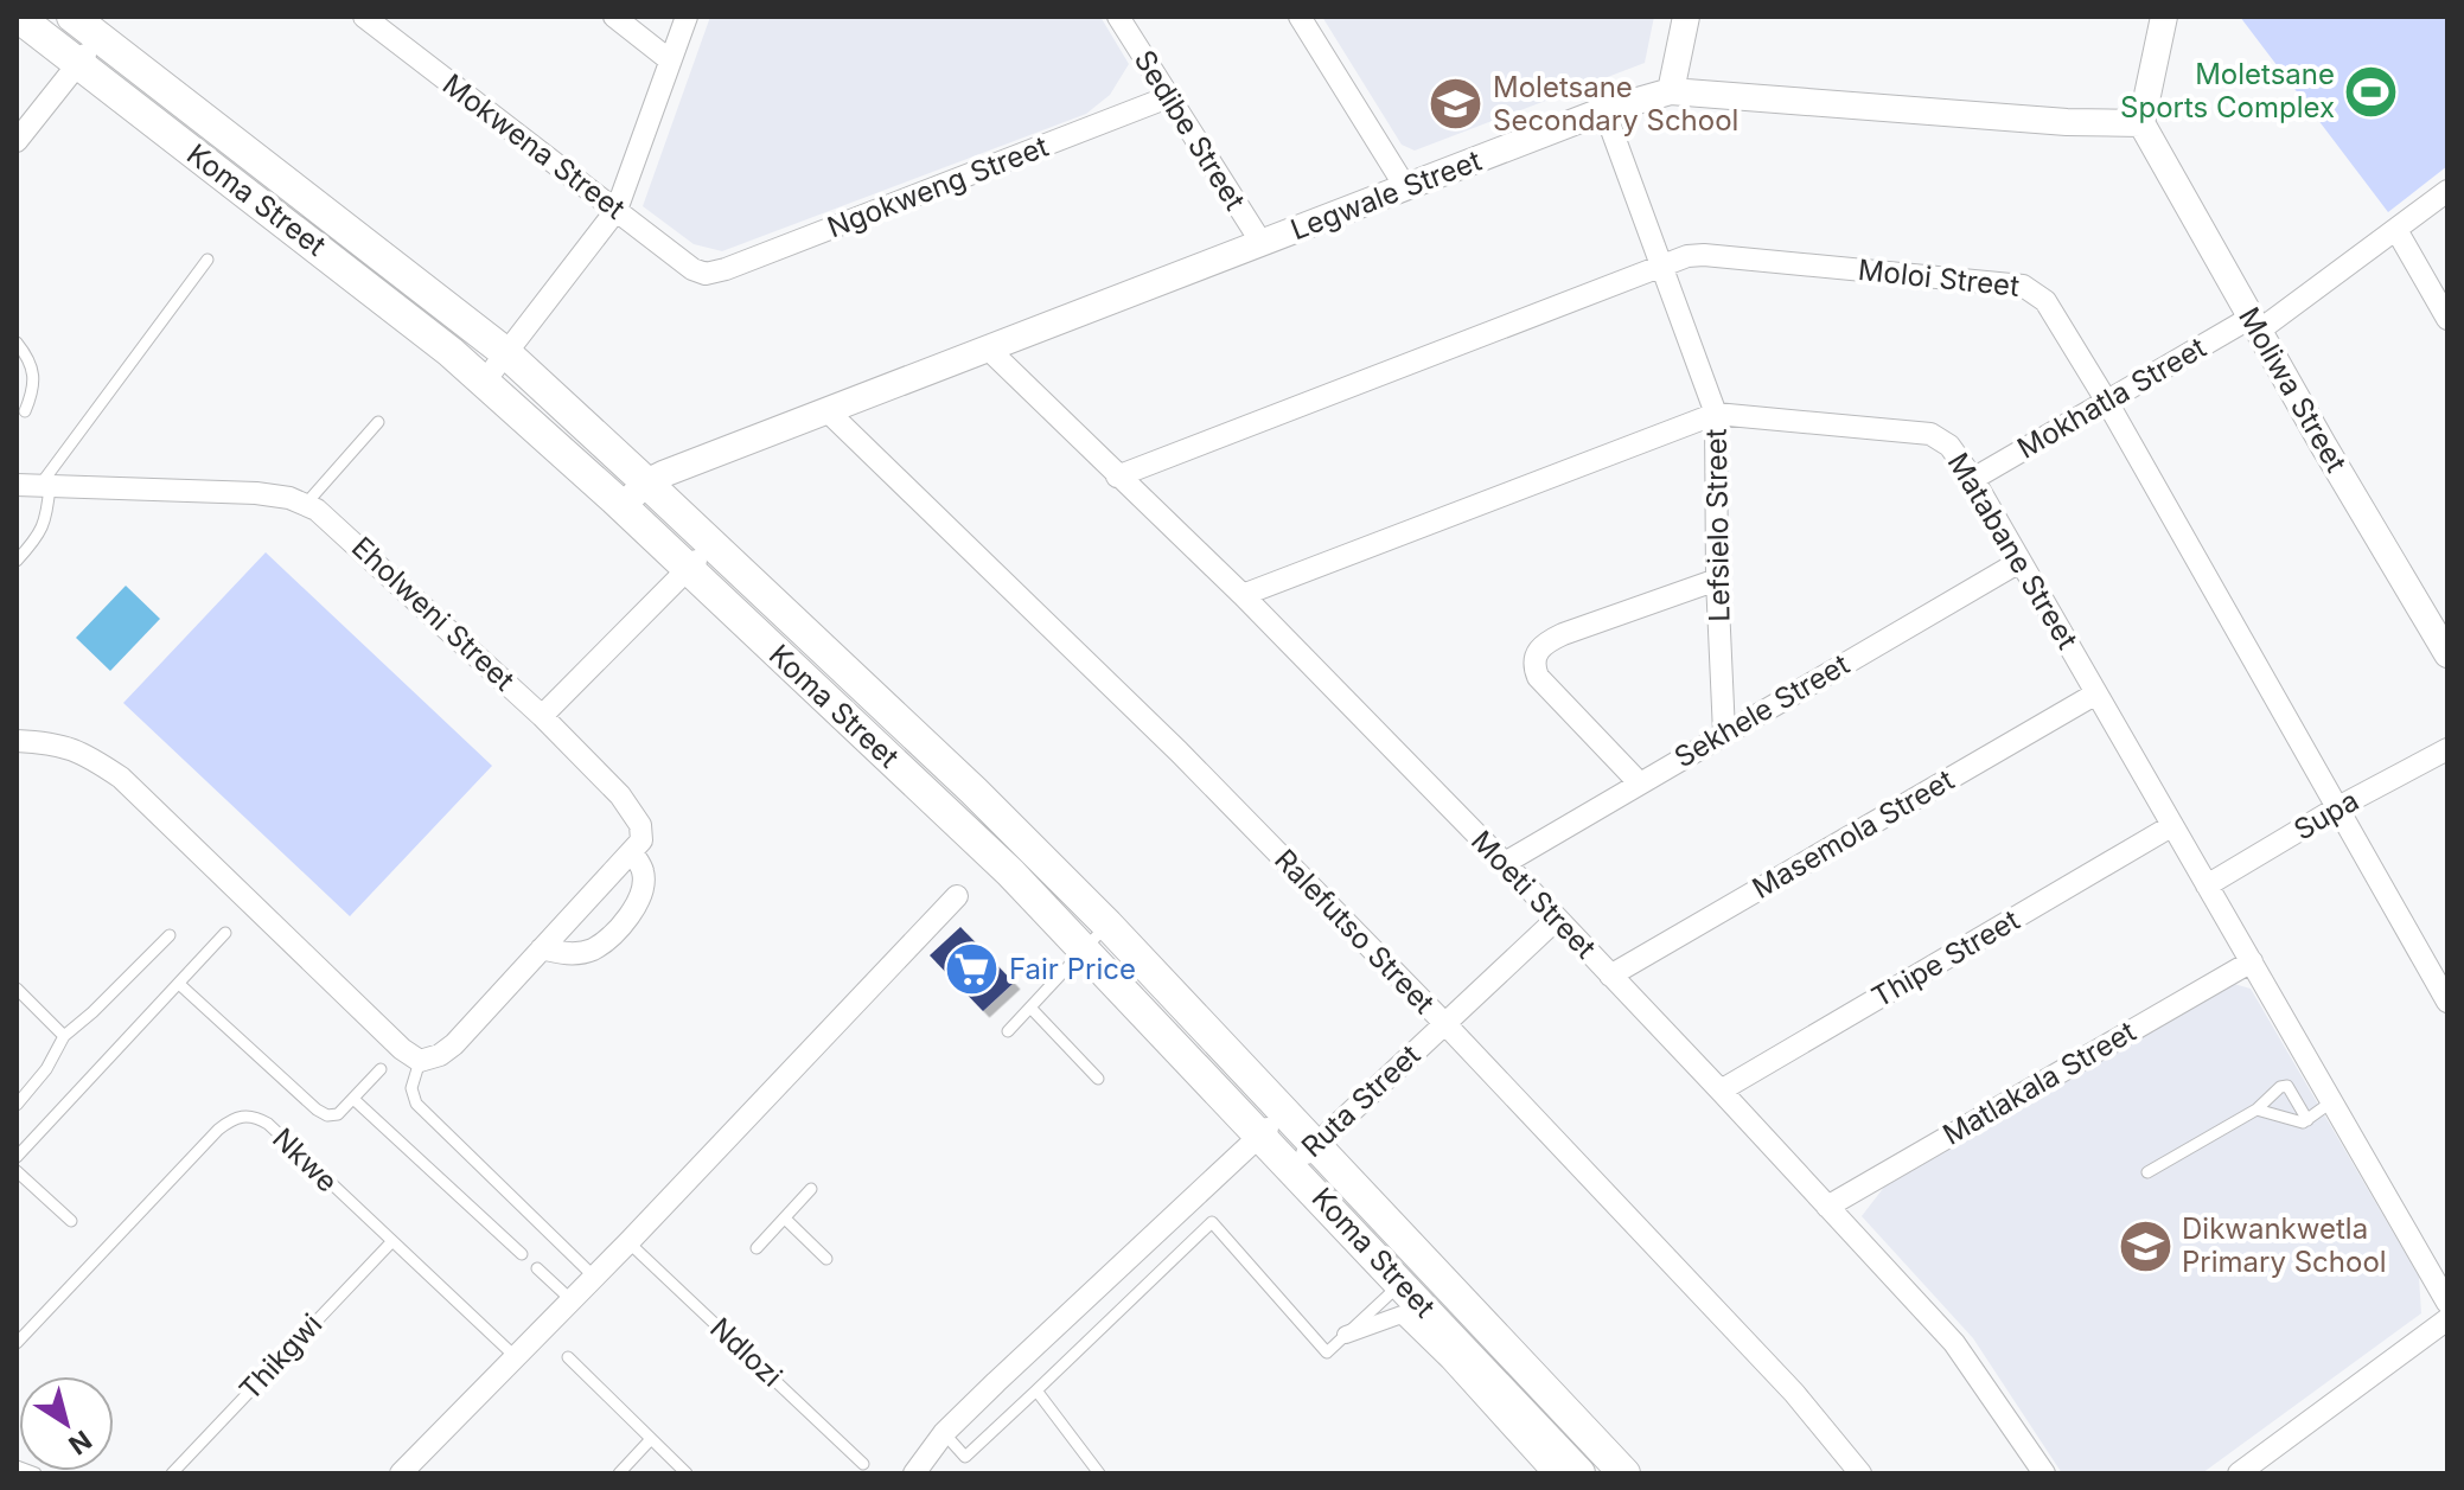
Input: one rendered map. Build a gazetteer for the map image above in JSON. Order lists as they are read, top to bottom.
{
  "streets": {
    "main road": ["Koma Street"],
    "street": [
      "Sedibe Street",
      "Mokwena Street",
      "Ngokweng Street",
      "Legwale Street",
      "Moloi Street",
      "Moliwa Street",
      "Mokhatla Street",
      "Lefsielo Street",
      "Matabane Street",
      "Eholweni Street",
      "Sekhele Street",
      "Supa",
      "Masemola Street",
      "Moeti Street",
      "Ralefutso Street",
      "Thipe Street",
      "Matlakala Street",
      "Ruta Street"
    ],
    "lane": ["Nkwe", "Ndlozi", "Thikgwi"]
  },
  "crossings": [
    ["Sedibe Street", "Ngokweng Street"],
    ["Sedibe Street", "Legwale Street"],
    ["Mokwena Street", "Ngokweng Street"],
    ["Legwale Street", "Koma Street"],
    ["Legwale Street", "Moliwa Street"],
    ["Legwale Street", "Lefsielo Street"],
    ["Legwale Street", "Moeti Street"],
    ["Legwale Street", "Ralefutso Street"],
    ["Koma Street", "Ruta Street"],
    ["Moloi Street", "Mokhatla Street"],
    ["Moloi Street", "Lefsielo Street"],
    ["Moloi Street", "Supa"],
    ["Moloi Street", "Moeti Street"],
    ["Moliwa Street", "Mokhatla Street"],
    ["Mokhatla Street", "Matabane Street"],
    ["Lefsielo Street", "Matabane Street"],
    ["Lefsielo Street", "Sekhele Street"],
    ["Matabane Street", "Sekhele Street"],
    ["Matabane Street", "Supa"],
    ["Matabane Street", "Masemola Street"],
    ["Matabane Street", "Moeti Street"],
    ["Matabane Street", "Thipe Street"],
    ["Matabane Street", "Matlakala Street"],
    ["Sekhele Street", "Moeti Street"],
    ["Masemola Street", "Moeti Street"],
    ["Moeti Street", "Thipe Street"],
    ["Moeti Street", "Matlakala Street"],
    ["Moeti Street", "Ruta Street"],
    ["Ralefutso Street", "Ruta Street"],
    ["Nkwe", "Thikgwi"]
  ],
  "places": {
    "sports": ["Moletsane Sports Complex"],
    "school or university": ["Moletsane Secondary School", "Dikwankwetla Primary School"],
    "supermarket": ["Fair Price"]
  },
  "north": "bottom right"
}
